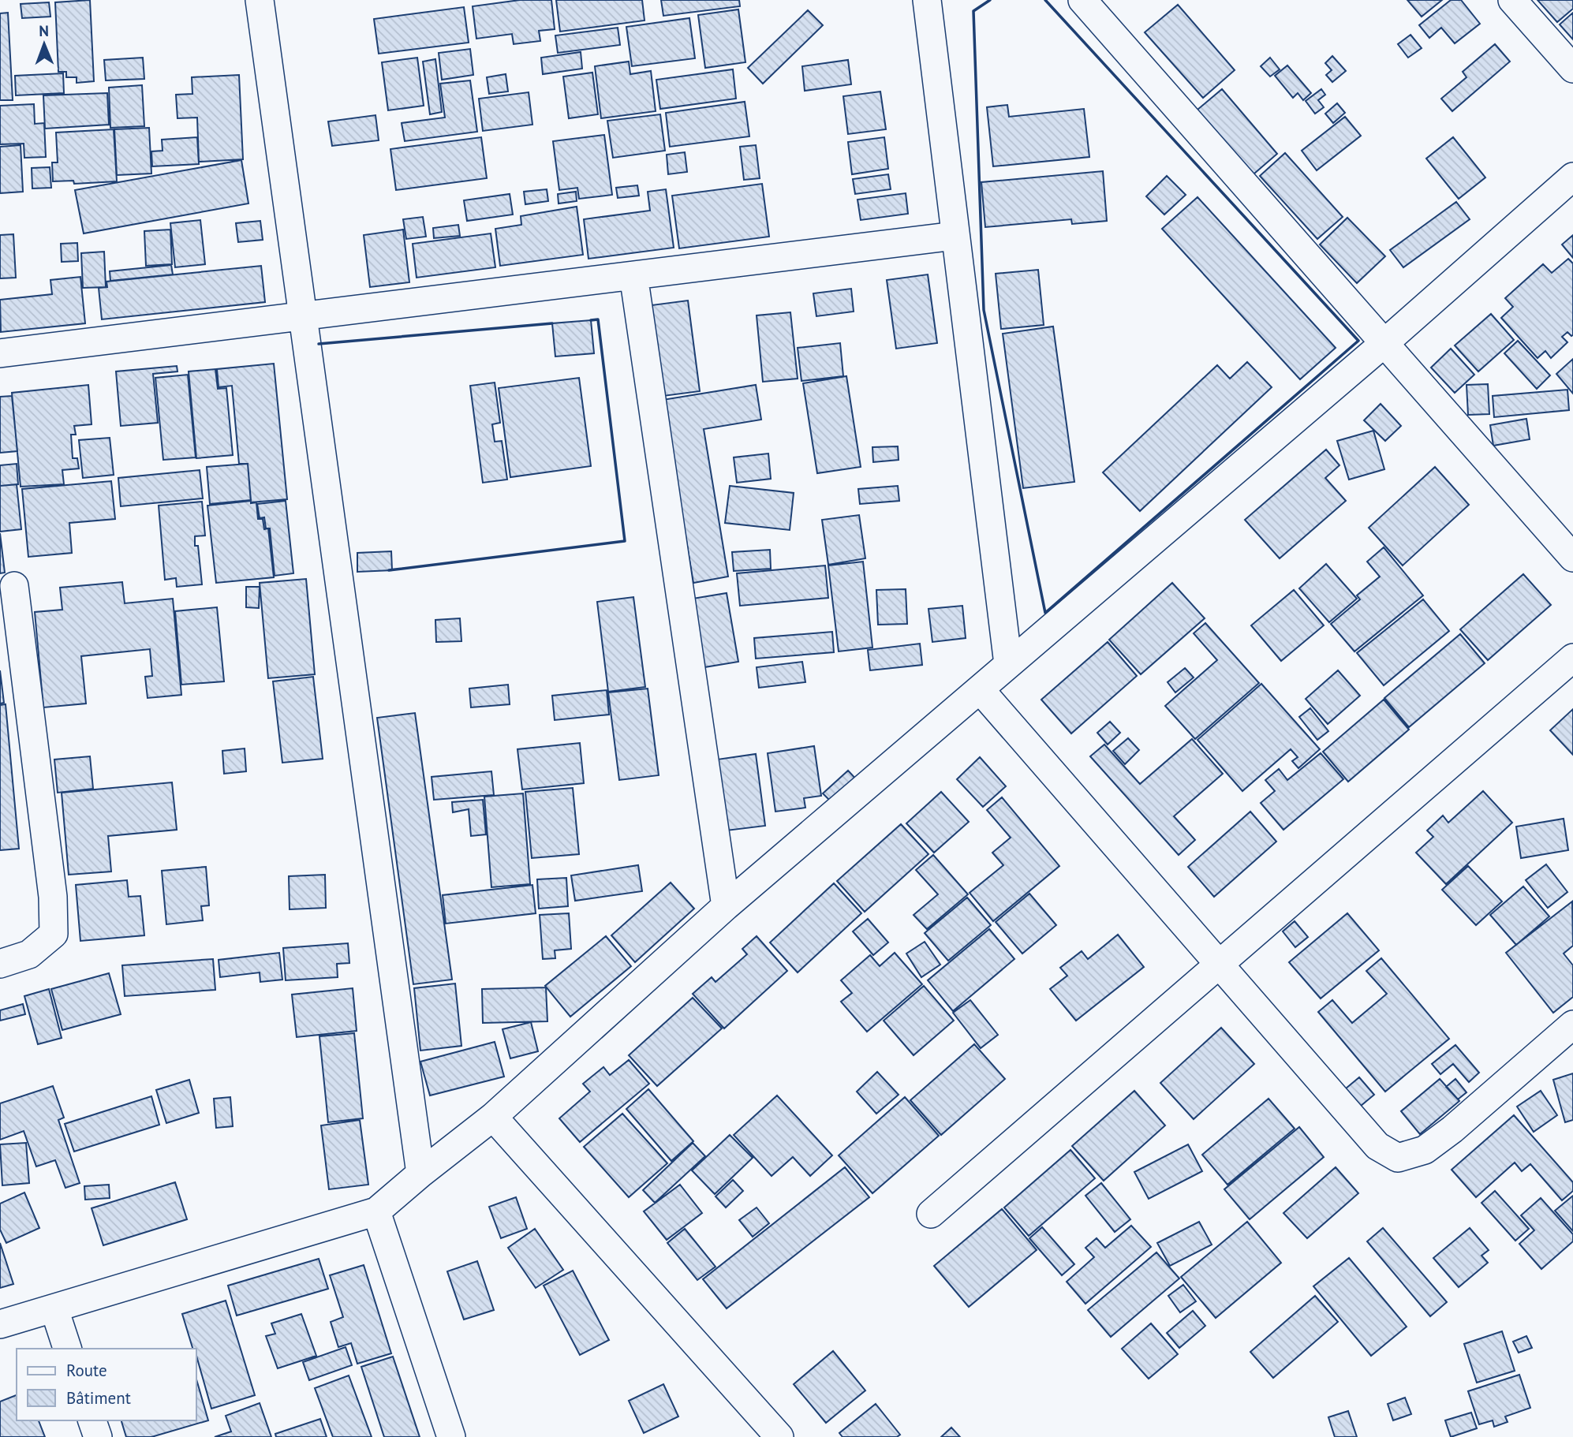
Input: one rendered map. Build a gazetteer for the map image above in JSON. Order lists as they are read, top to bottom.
{
  "legend": ["Route", "Bâtiment"],
  "north": "top"
}
